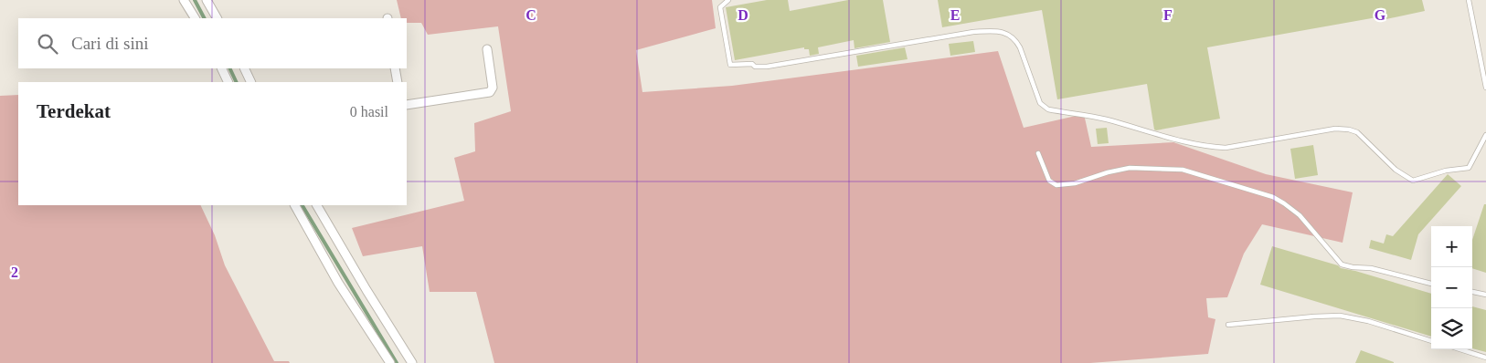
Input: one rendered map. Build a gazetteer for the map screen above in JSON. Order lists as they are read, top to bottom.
{
  "page": {
    "search": "Cari di sini",
    "heading": ["Terdekat", "0 hasil"],
    "map_buttons": ["+", "−"]
  },
  "grid": {
    "columns": [
      "C",
      "D",
      "E",
      "F",
      "G"
    ],
    "rows": ["2"]
  }
}
